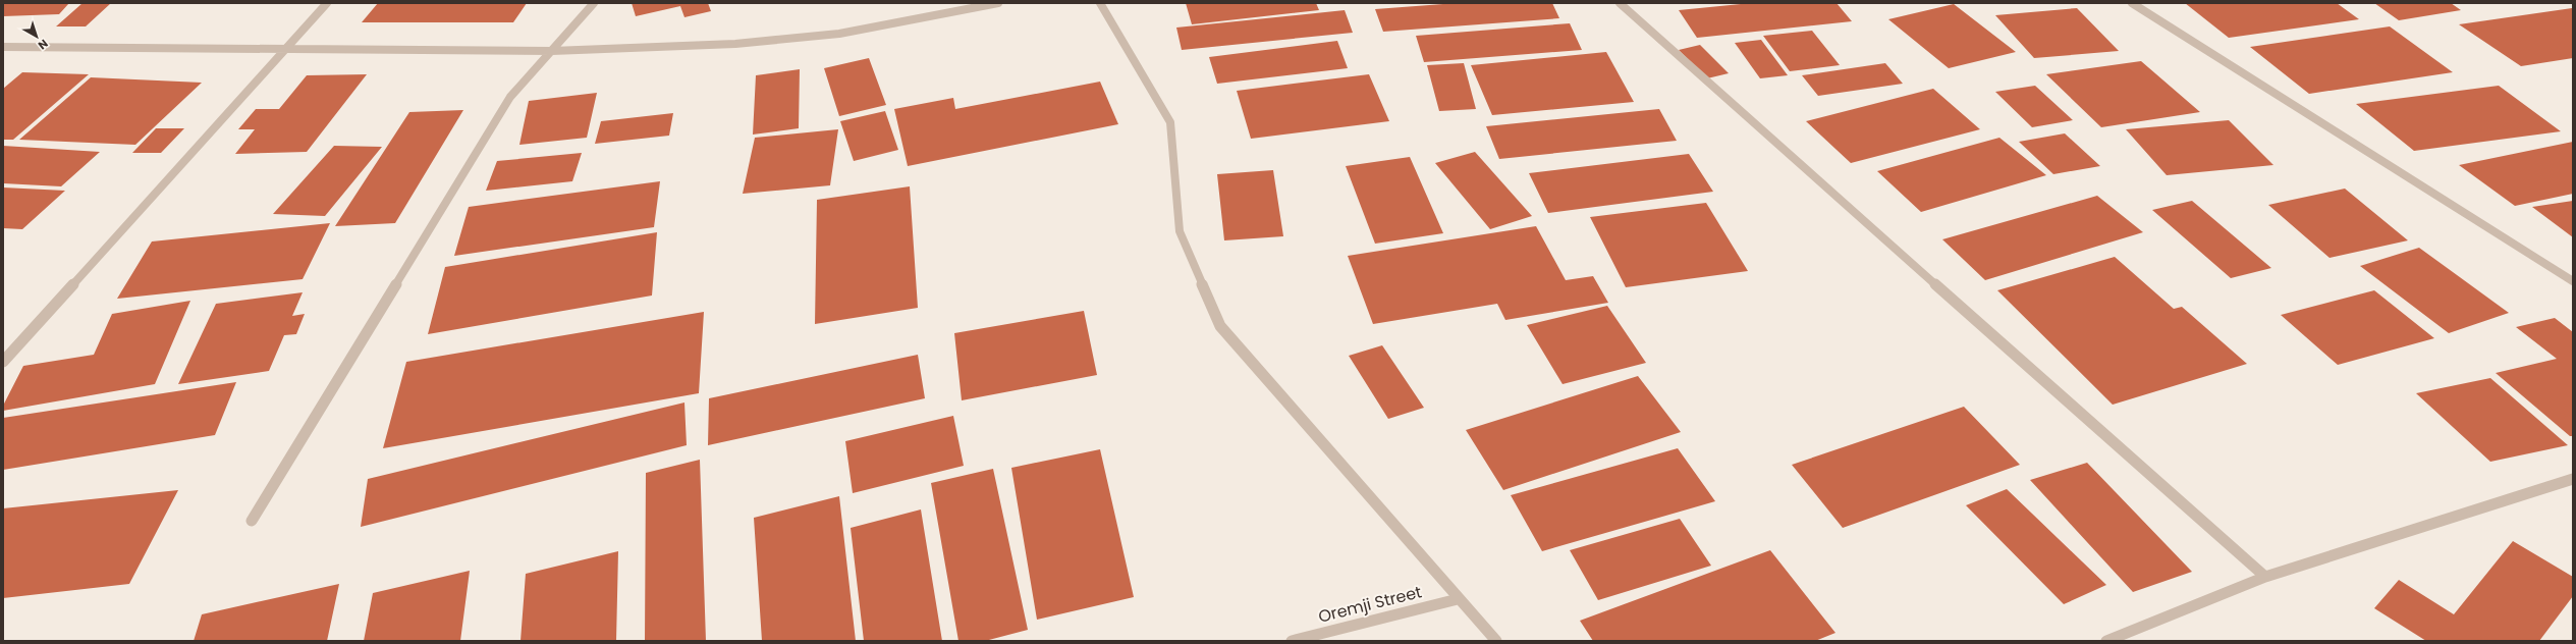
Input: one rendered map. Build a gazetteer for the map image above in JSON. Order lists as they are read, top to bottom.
{
  "streets": {
    "street": ["Oremji Street"]
  },
  "north": "bottom right"
}
